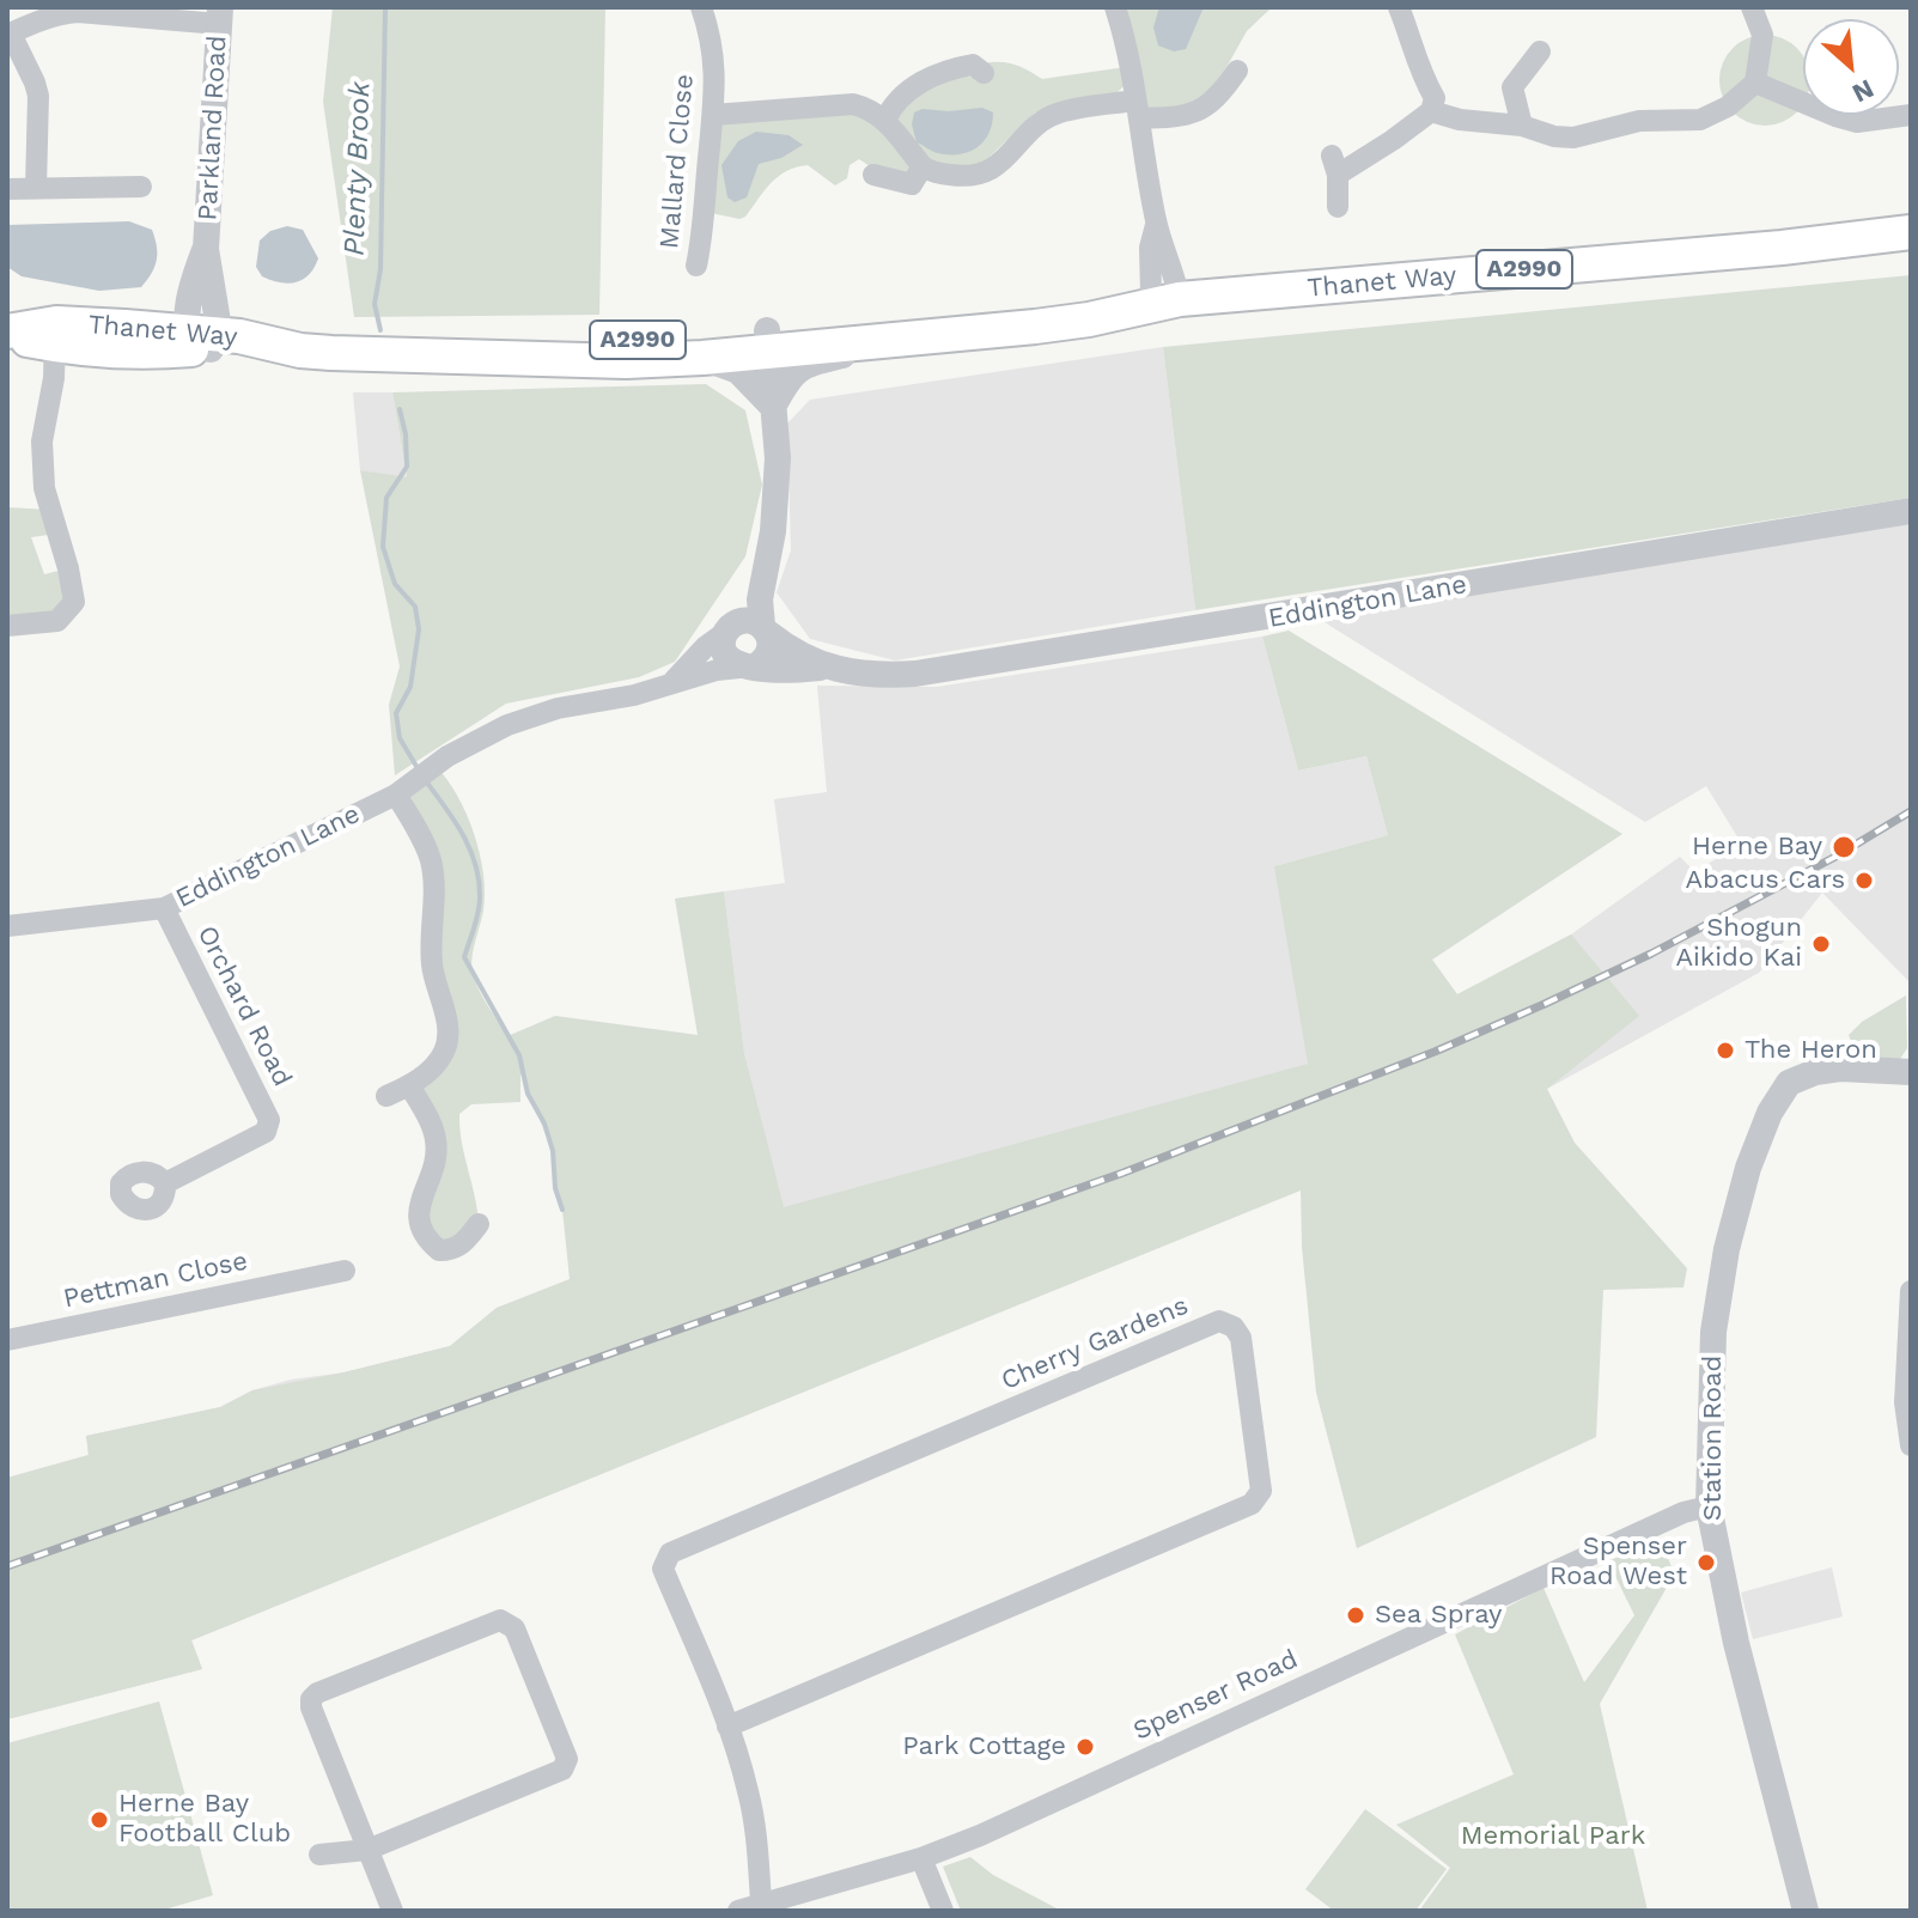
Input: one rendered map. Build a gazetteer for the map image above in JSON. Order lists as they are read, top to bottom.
{
  "streets": {
    "main road": ["A2990", "Thanet Way"],
    "street": [
      "Parkland Road",
      "Mallard Close",
      "Eddington Lane",
      "Orchard Road",
      "Pettman Close",
      "Cherry Gardens",
      "Station Road",
      "Spenser Road"
    ]
  },
  "crossings": [
    ["Parkland Road", "Thanet Way"],
    ["Eddington Lane", "Orchard Road"],
    ["Cherry Gardens", "Spenser Road"],
    ["Station Road", "Spenser Road"]
  ],
  "water": ["Plenty Brook"],
  "parks": ["Memorial Park"],
  "places": [
    "Herne Bay",
    "Abacus Cars",
    "Shogun Aikido Kai",
    "The Heron",
    "Spenser Road West",
    "Sea Spray",
    "Park Cottage",
    "Herne Bay Football Club"
  ],
  "north": "bottom right"
}
